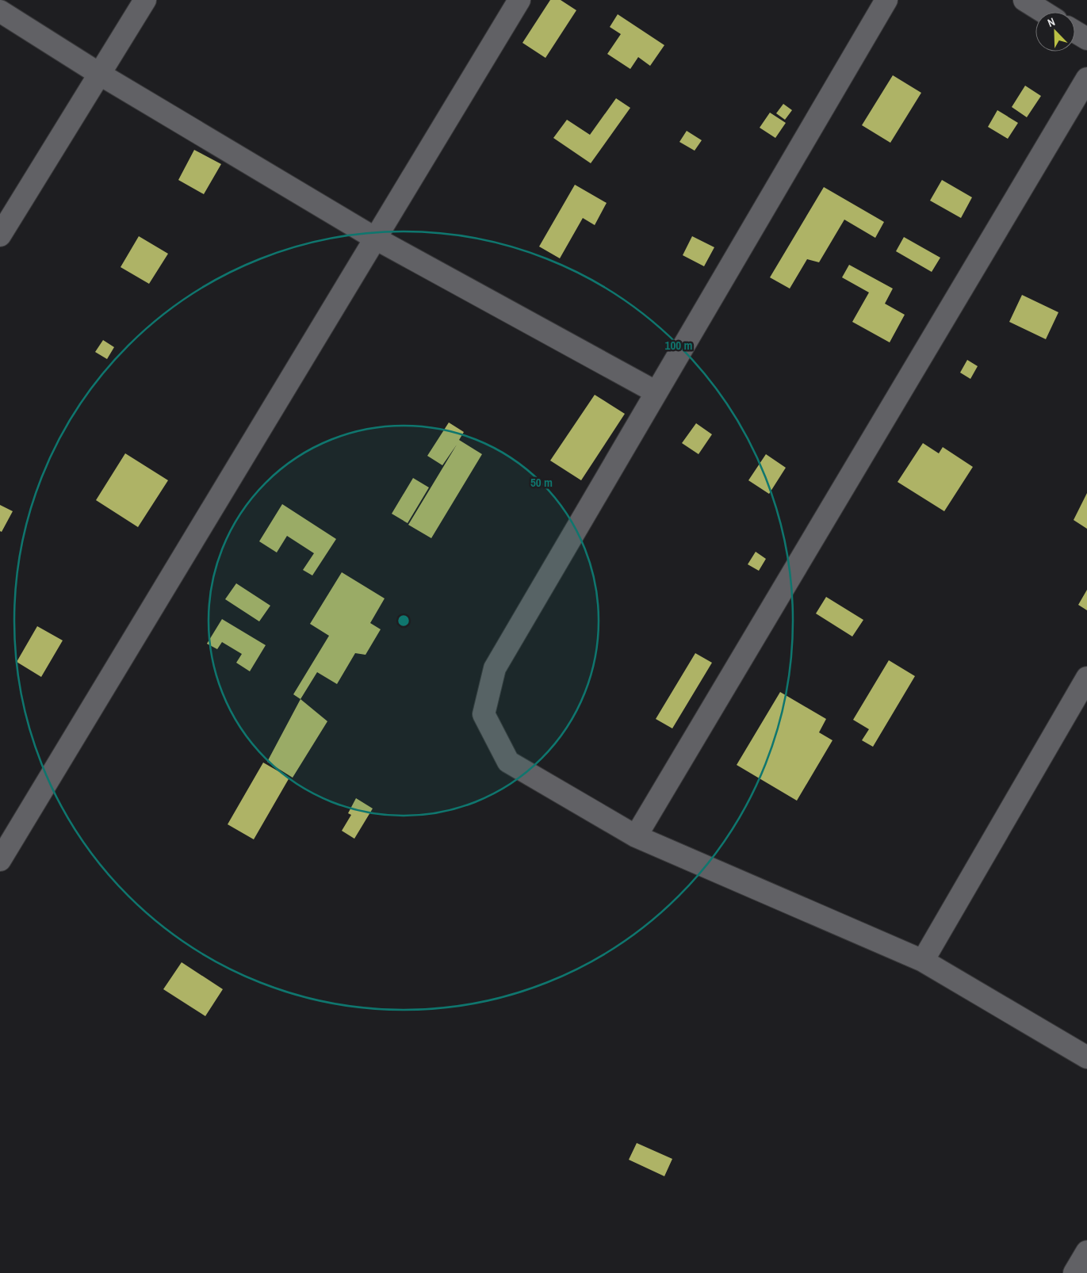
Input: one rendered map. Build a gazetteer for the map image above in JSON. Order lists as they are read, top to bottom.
{
  "north": "top left",
  "rings": ["100 m", "50 m"]
}
